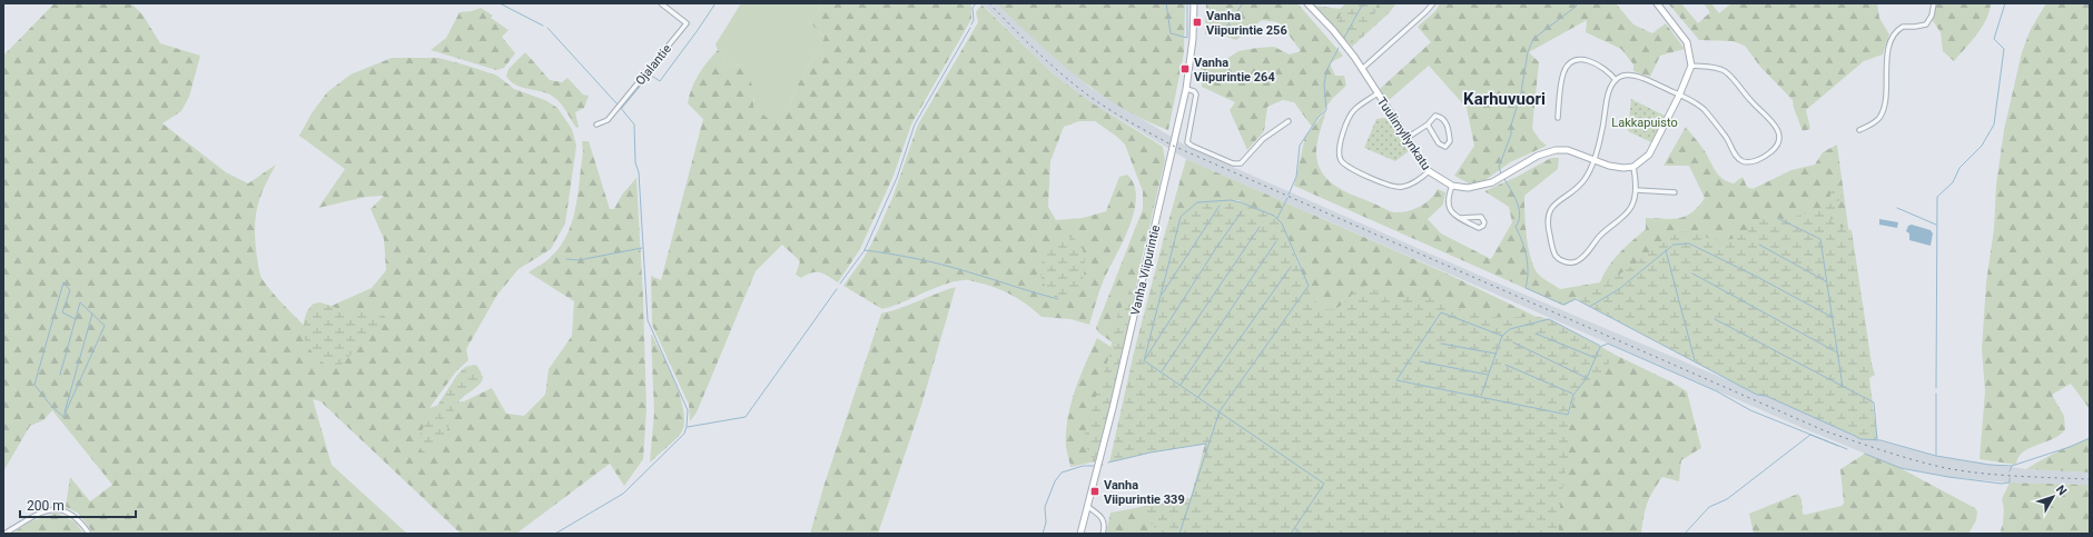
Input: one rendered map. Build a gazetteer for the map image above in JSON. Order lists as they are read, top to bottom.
{
  "streets": {
    "street": ["Ojalantie", "Tuulimyllynkatu", "Vanha Viipurintie"]
  },
  "districts": ["Karhuvuori"],
  "parks": ["Lakkapuisto"],
  "places": {
    "transit": ["Vanha Viipurintie 256", "Vanha Viipurintie 264", "Vanha Viipurintie 339"]
  },
  "scale_bar": "200 m",
  "north": "top right"
}
